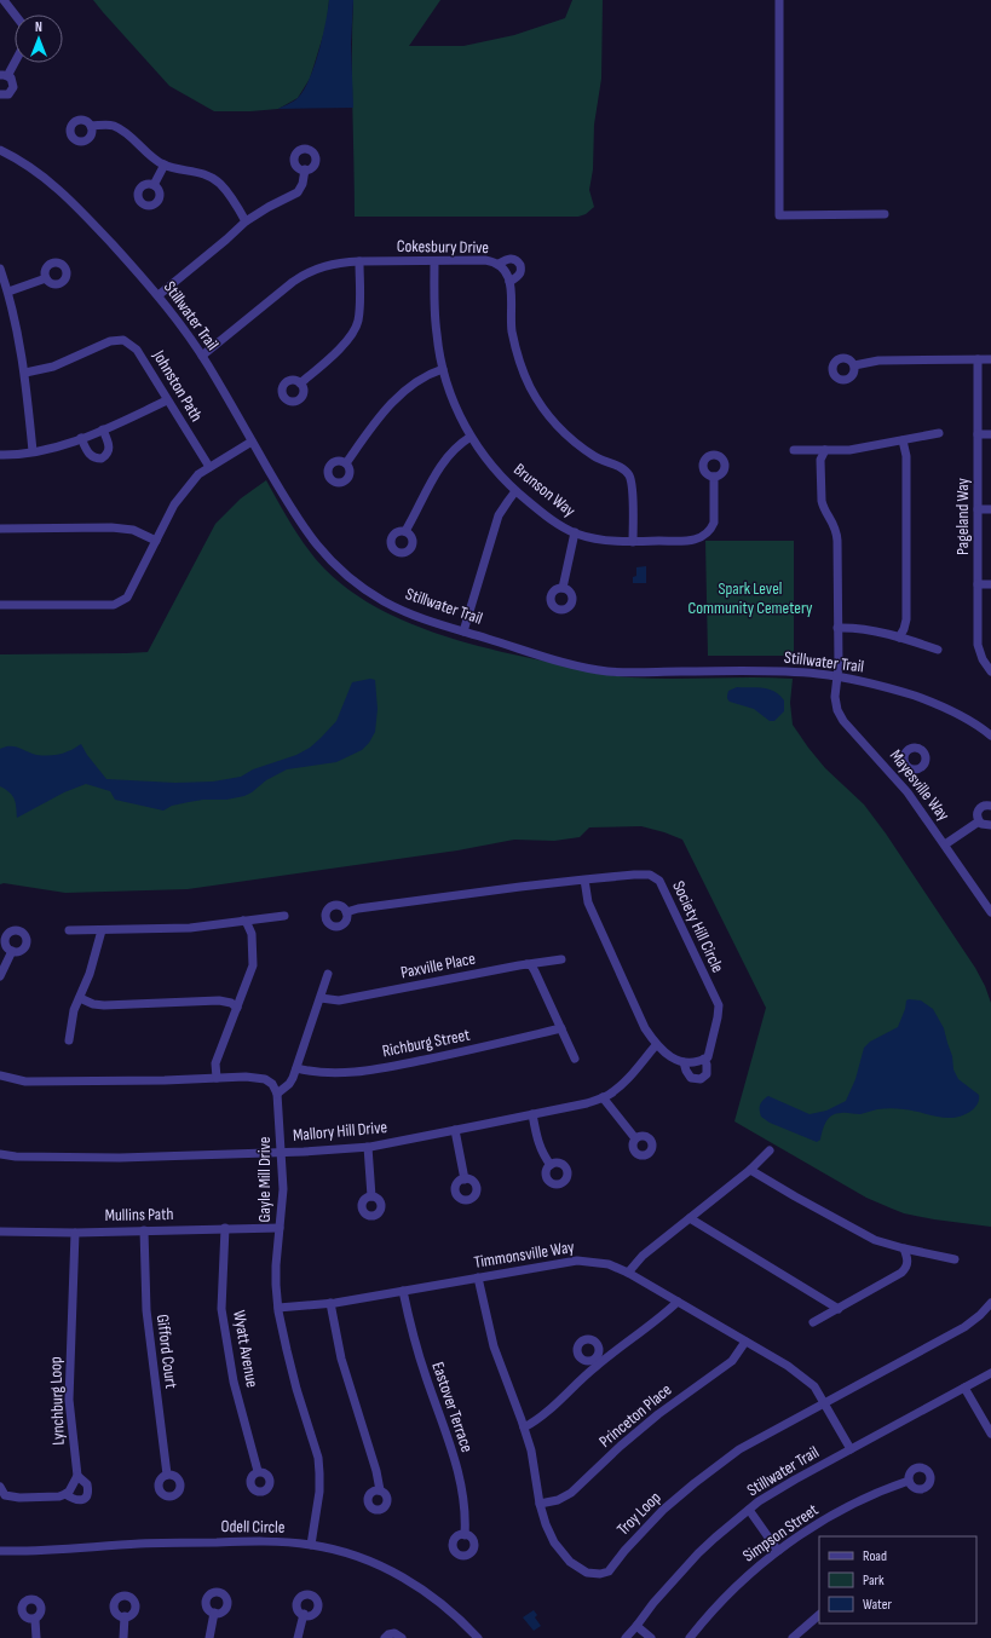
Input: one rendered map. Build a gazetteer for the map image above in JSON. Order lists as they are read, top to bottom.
{
  "streets": {
    "street": [
      "Cokesbury Drive",
      "Stillwater Trail",
      "Johnston Path",
      "Brunson Way",
      "Pageland Way",
      "Mayesville Way",
      "Society Hill Circle",
      "Paxville Place",
      "Richburg Street",
      "Mallory Hill Drive",
      "Gayle Mill Drive",
      "Mullins Path",
      "Timmonsville Way",
      "Wyatt Avenue",
      "Gifford Court",
      "Lynchburg Loop",
      "Eastover Terrace",
      "Princeton Place",
      "Troy Loop",
      "Odell Circle",
      "Simpson Street"
    ]
  },
  "crossings": [
    ["Cokesbury Drive", "Stillwater Trail"],
    ["Cokesbury Drive", "Brunson Way"],
    ["Stillwater Trail", "Mayesville Way"],
    ["Stillwater Trail", "Timmonsville Way"],
    ["Society Hill Circle", "Mallory Hill Drive"],
    ["Mallory Hill Drive", "Gayle Mill Drive"],
    ["Gayle Mill Drive", "Mullins Path"],
    ["Gayle Mill Drive", "Timmonsville Way"],
    ["Gayle Mill Drive", "Odell Circle"],
    ["Mullins Path", "Wyatt Avenue"],
    ["Mullins Path", "Gifford Court"],
    ["Mullins Path", "Lynchburg Loop"],
    ["Timmonsville Way", "Eastover Terrace"],
    ["Timmonsville Way", "Princeton Place"],
    ["Timmonsville Way", "Troy Loop"],
    ["Princeton Place", "Troy Loop"]
  ],
  "parks": ["Spark Level Community Cemetery"],
  "legend": ["Road", "Park", "Water"],
  "north": "top"
}
